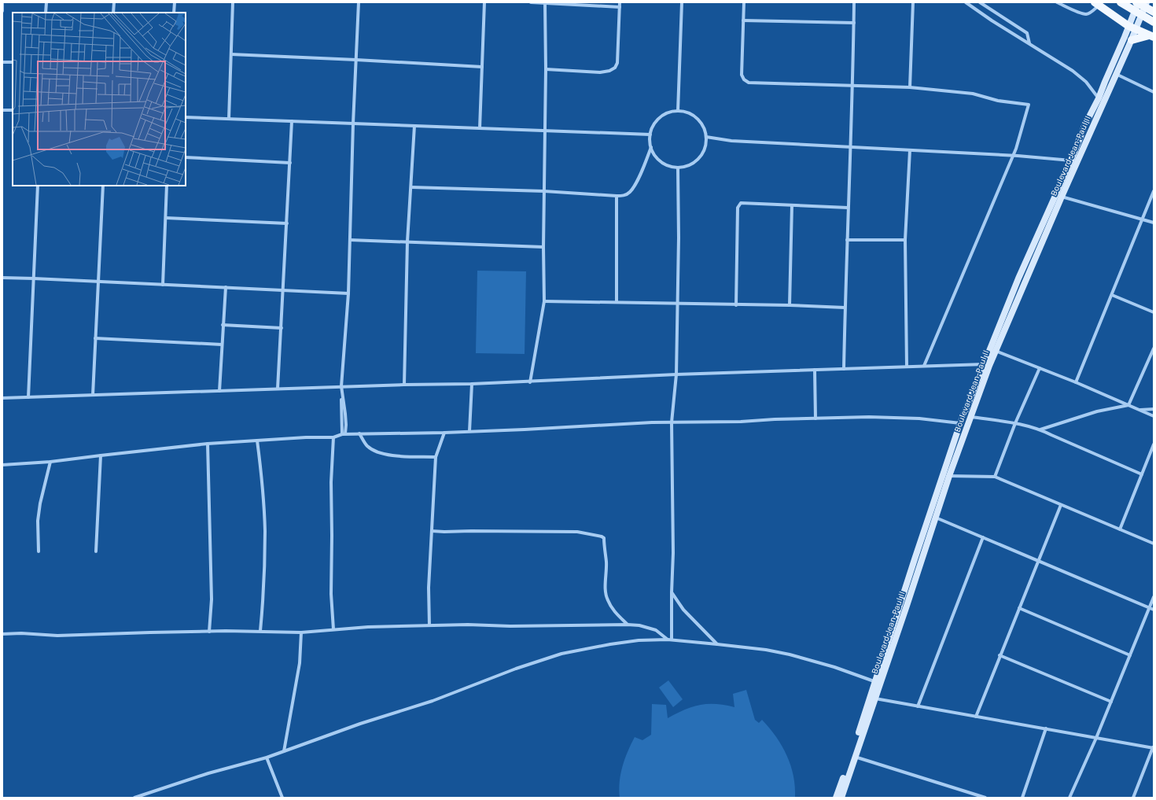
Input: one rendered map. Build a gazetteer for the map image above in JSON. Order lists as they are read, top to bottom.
{
  "streets": {
    "main road": ["Boulevard Jean-Paul II"]
  }
}
